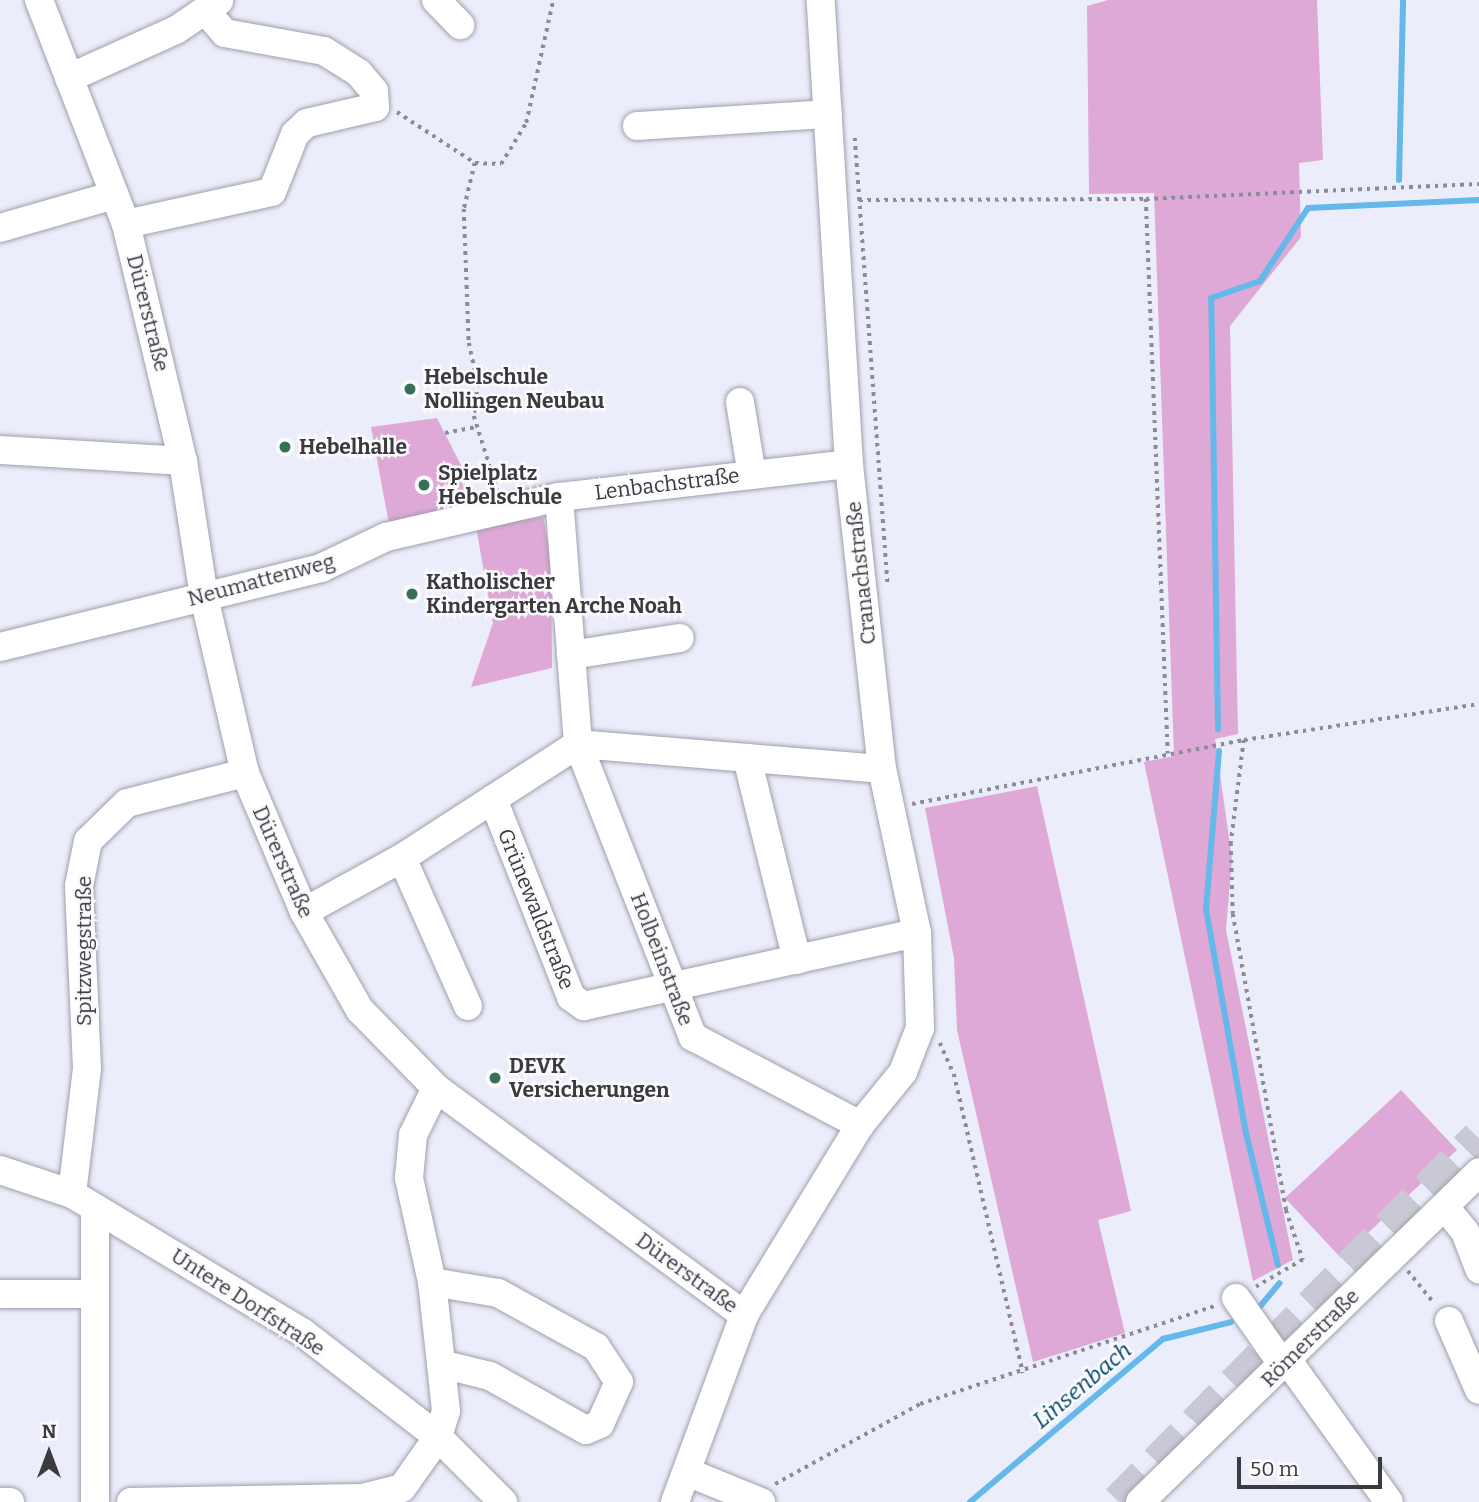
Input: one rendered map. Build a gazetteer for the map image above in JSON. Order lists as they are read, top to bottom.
{
  "streets": {
    "street": [
      "Dürerstraße",
      "Lenbachstraße",
      "Cranachstraße",
      "Neumattenweg",
      "Grünewaldstraße",
      "Spitzwegstraße",
      "Holbeinstraße",
      "Untere Dorfstraße",
      "Römerstraße"
    ]
  },
  "crossings": [
    ["Dürerstraße", "Neumattenweg"],
    ["Dürerstraße", "Grünewaldstraße"],
    ["Dürerstraße", "Spitzwegstraße"],
    ["Lenbachstraße", "Cranachstraße"],
    ["Lenbachstraße", "Neumattenweg"],
    ["Cranachstraße", "Grünewaldstraße"],
    ["Grünewaldstraße", "Holbeinstraße"],
    ["Spitzwegstraße", "Untere Dorfstraße"]
  ],
  "water": ["Linsenbach"],
  "places": [
    "Hebelschule Nollingen Neubau",
    "Hebelhalle",
    "Spielplatz Hebelschule",
    "Katholischer Kindergarten Arche Noah",
    "DEVK Versicherungen"
  ],
  "scale_bar": "50 m",
  "north": "top"
}
